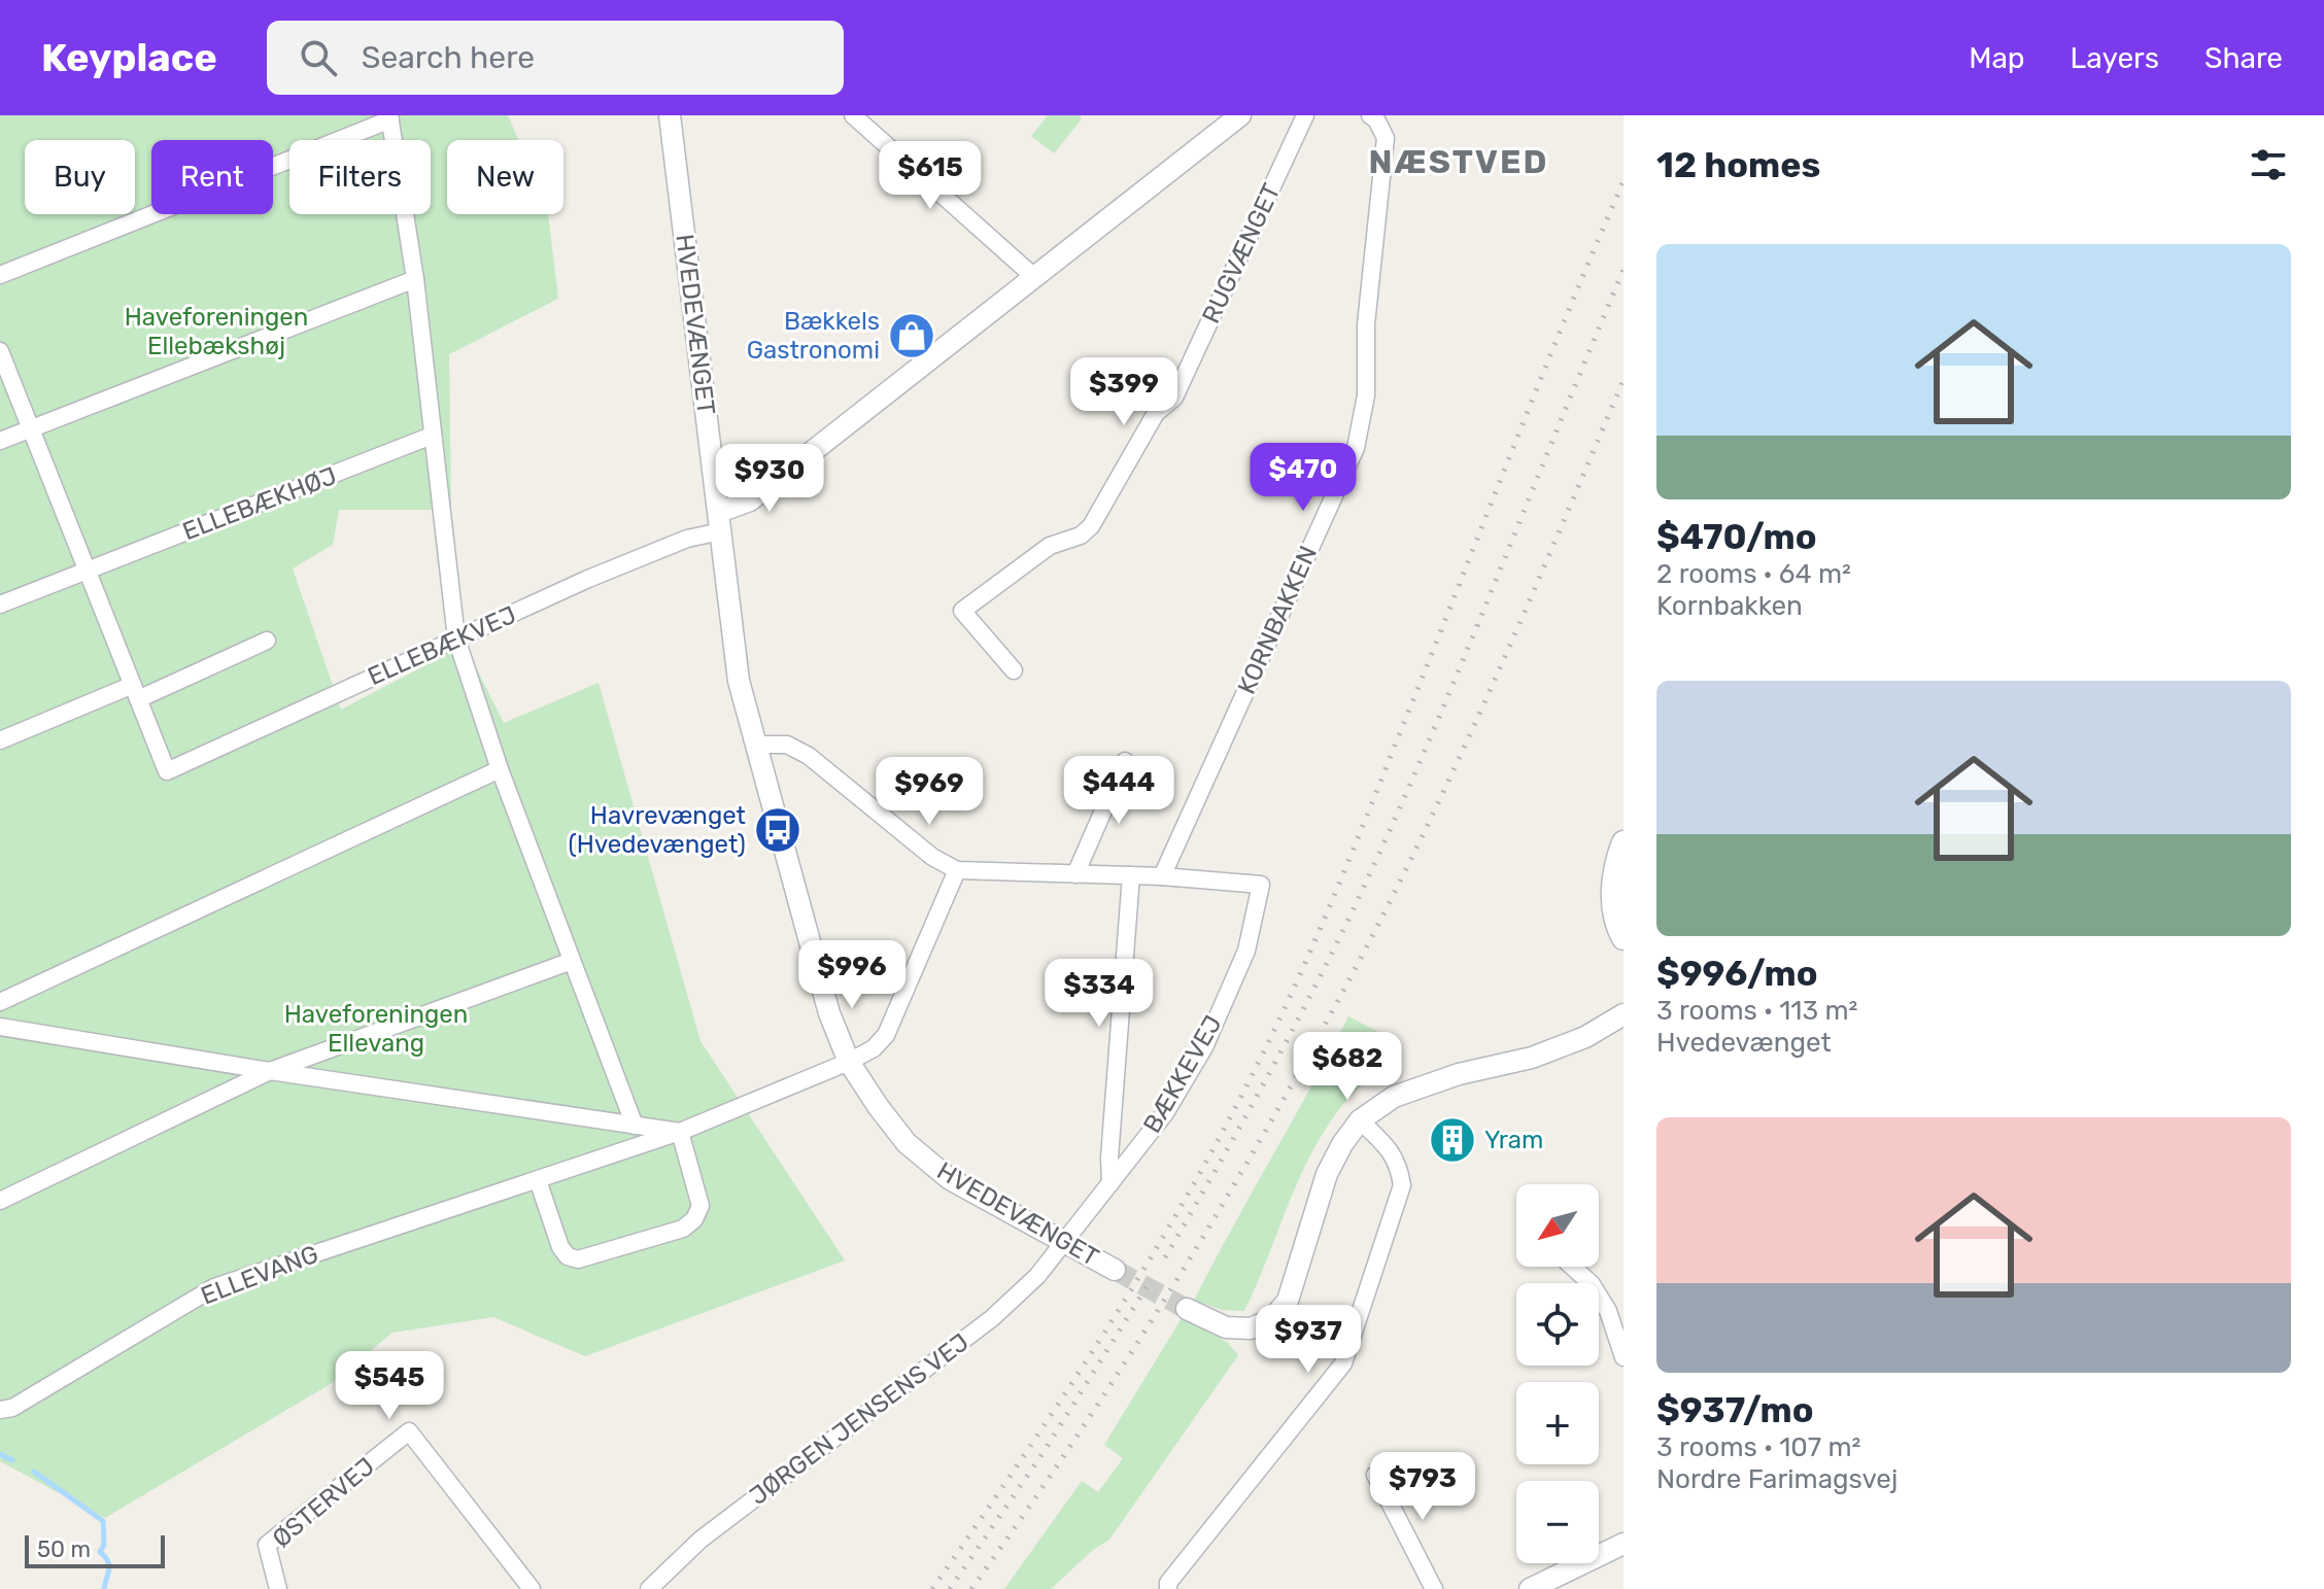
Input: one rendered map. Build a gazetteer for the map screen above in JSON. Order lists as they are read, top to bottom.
{
  "streets": {
    "street": [
      "RUGVÆNGET",
      "HVEDEVÆNGET",
      "ELLEBÆKHØJ",
      "KORNBAKKEN",
      "ELLEBÆKVEJ",
      "BÆKKEVEJ",
      "ELLEVANG",
      "JØRGEN JENSENS VEJ",
      "ØSTERVEJ"
    ]
  },
  "crossings": [
    ["HVEDEVÆNGET", "ELLEBÆKVEJ"],
    ["HVEDEVÆNGET", "BÆKKEVEJ"],
    ["HVEDEVÆNGET", "ELLEVANG"],
    ["HVEDEVÆNGET", "JØRGEN JENSENS VEJ"],
    ["KORNBAKKEN", "BÆKKEVEJ"],
    ["BÆKKEVEJ", "JØRGEN JENSENS VEJ"]
  ],
  "districts": ["NÆSTVED"],
  "parks": ["Haveforeningen Ellebækshøj", "Haveforeningen Ellevang"],
  "places": {
    "shop": ["Bækkels Gastronomi"],
    "bus stop": ["Havrevænget (Hvedevænget)"],
    "building": ["Yram"]
  },
  "scale_bar": "50 m",
  "north": "bottom left",
  "page": {
    "header": "Keyplace",
    "search": "Search here",
    "nav": ["Map", "Layers", "Share"],
    "heading": "12 homes",
    "chip": [
      "Buy",
      "Rent",
      "Filters",
      "New"
    ],
    "price": [
      "$615",
      "$399",
      "$470",
      "$930",
      "$444",
      "$969",
      "$996",
      "$334",
      "$682",
      "$937",
      "$545",
      "$793"
    ],
    "list": [
      {
        "name": "$470/mo",
        "note": "2 rooms · 64 m² · Kornbakken"
      },
      {
        "name": "$996/mo",
        "note": "3 rooms · 113 m² · Hvedevænget"
      },
      {
        "name": "$937/mo",
        "note": "3 rooms · 107 m² · Nordre Farimagsvej"
      }
    ],
    "map_buttons": ["+", "−"],
    "scale": "50 m"
  }
}
